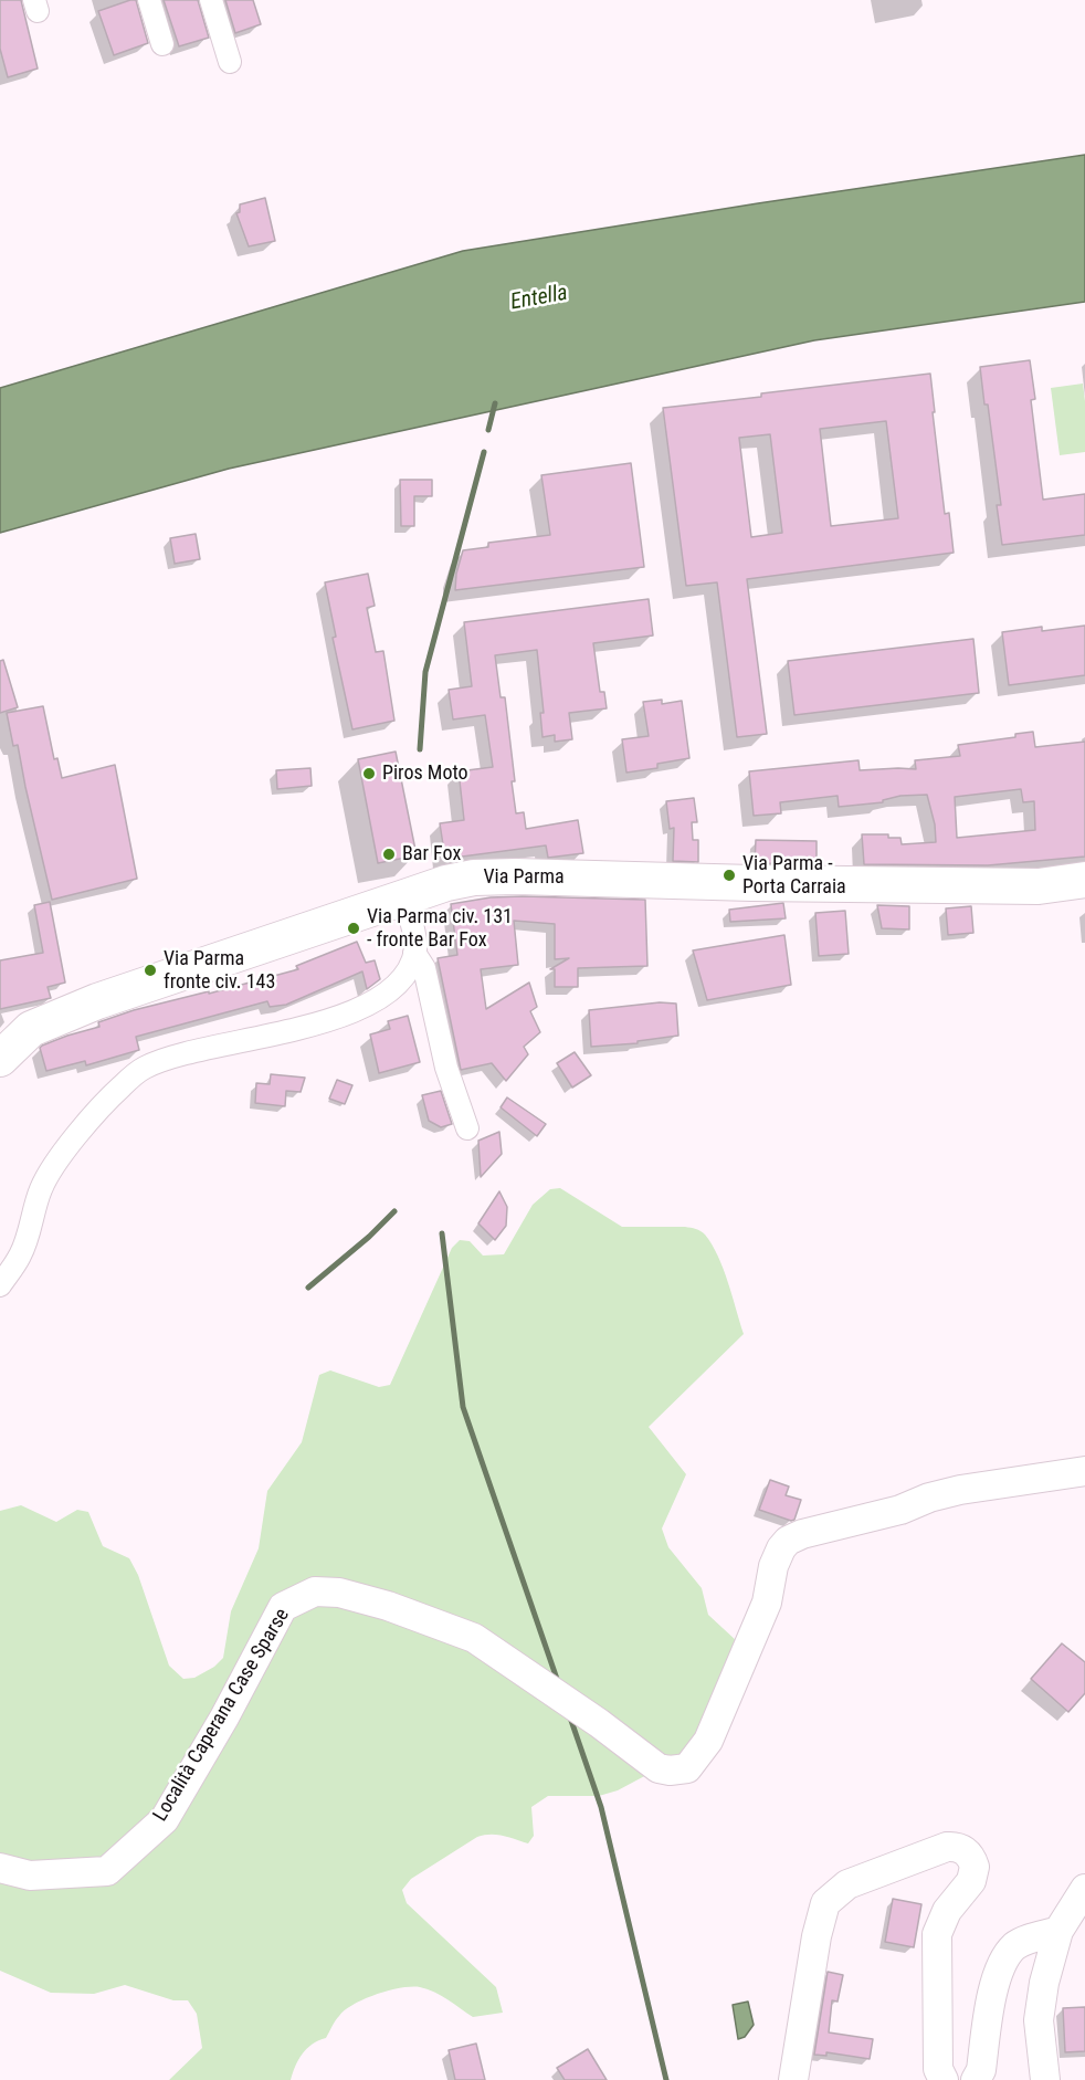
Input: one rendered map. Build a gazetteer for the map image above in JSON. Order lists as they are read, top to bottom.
{
  "streets": {
    "main road": ["Via Parma"],
    "street": ["Località Caperana Case Sparse"]
  },
  "water": ["Entella"],
  "places": [
    "Piros Moto",
    "Bar Fox",
    "Via Parma - Porta Carraia",
    "Via Parma civ. 131 - fronte Bar Fox",
    "Via Parma fronte civ. 143"
  ]
}
